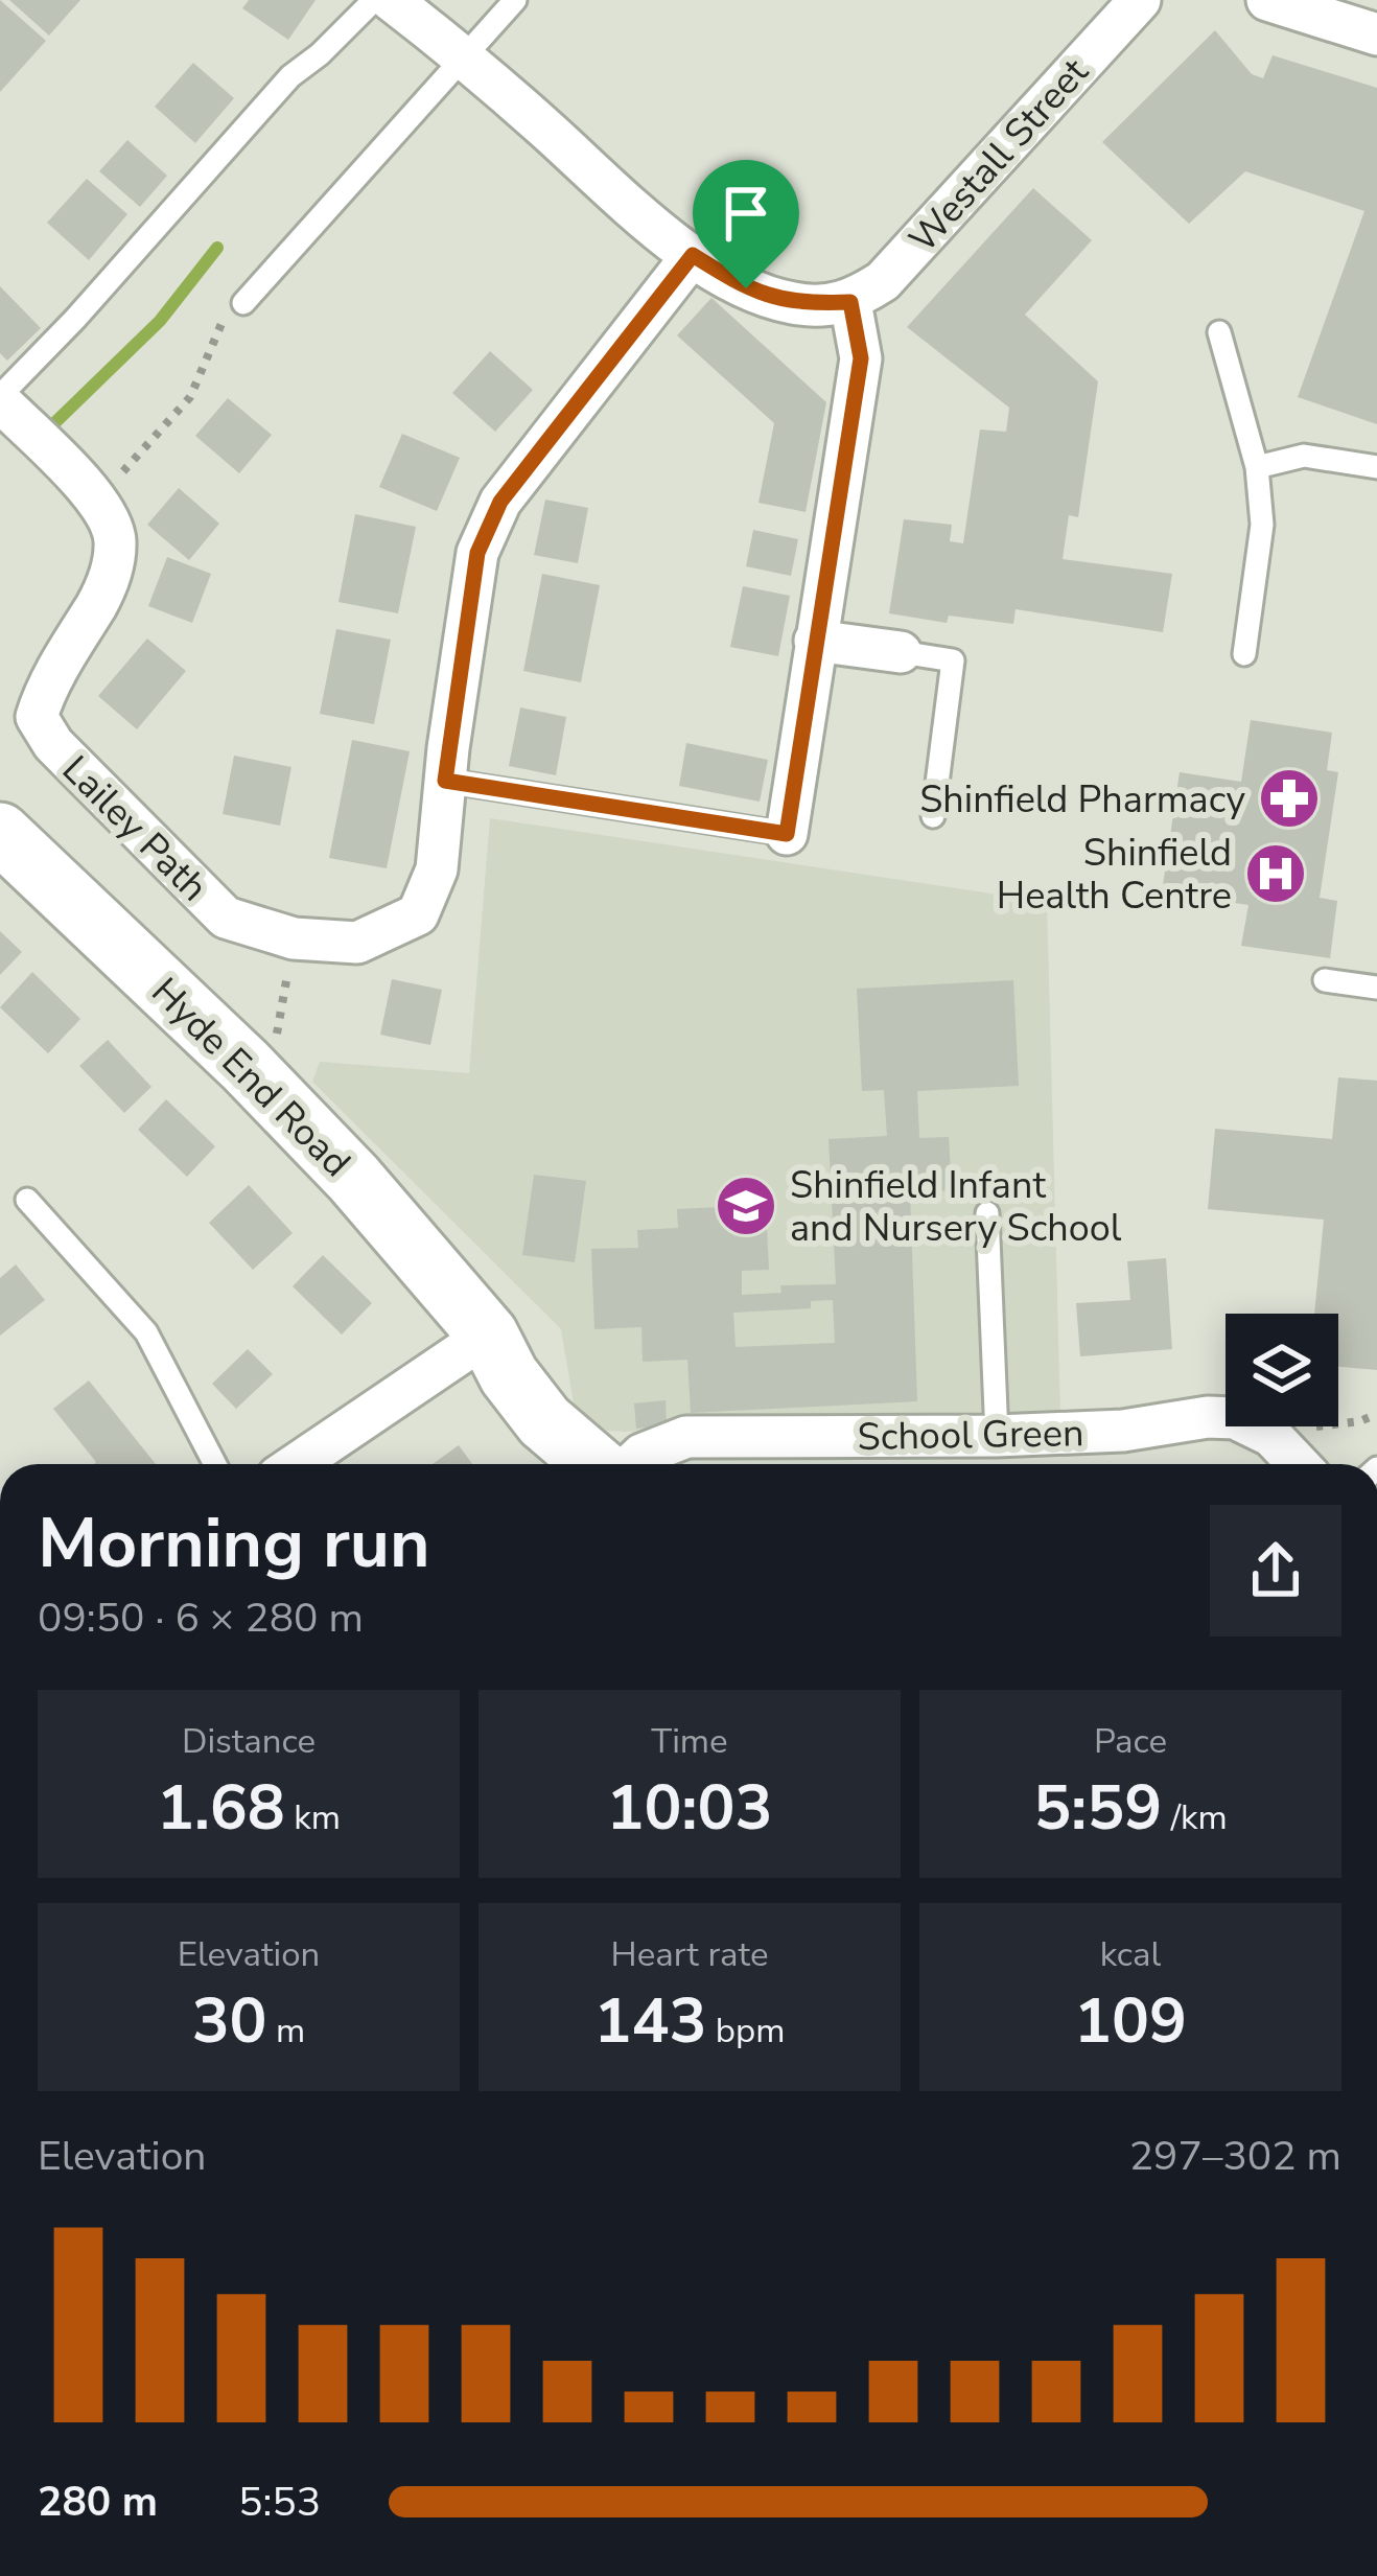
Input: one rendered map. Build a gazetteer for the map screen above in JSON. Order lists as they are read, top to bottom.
{
  "streets": {
    "main road": ["Hyde End Road"],
    "street": ["Westall Street", "Lailey Path", "School Green"]
  },
  "places": {
    "pharmacy": ["Shinfield Pharmacy"],
    "hospital": ["Shinfield Health Centre"],
    "school or university": ["Shinfield Infant and Nursery School"]
  },
  "page": {
    "heading": ["Morning run", "09:50 · 6 × 280 m"],
    "stats": [
      ["Distance", "1.68 km"],
      ["Time", "10:03"],
      ["Pace", "5:59 /km"],
      ["Elevation", "30 m"],
      ["Heart rate", "143 bpm"],
      ["kcal", "109"]
    ],
    "chart": ["Elevation", "297–302 m"],
    "list": [
      {
        "name": "280 m",
        "note": "5:53"
      }
    ]
  }
}
